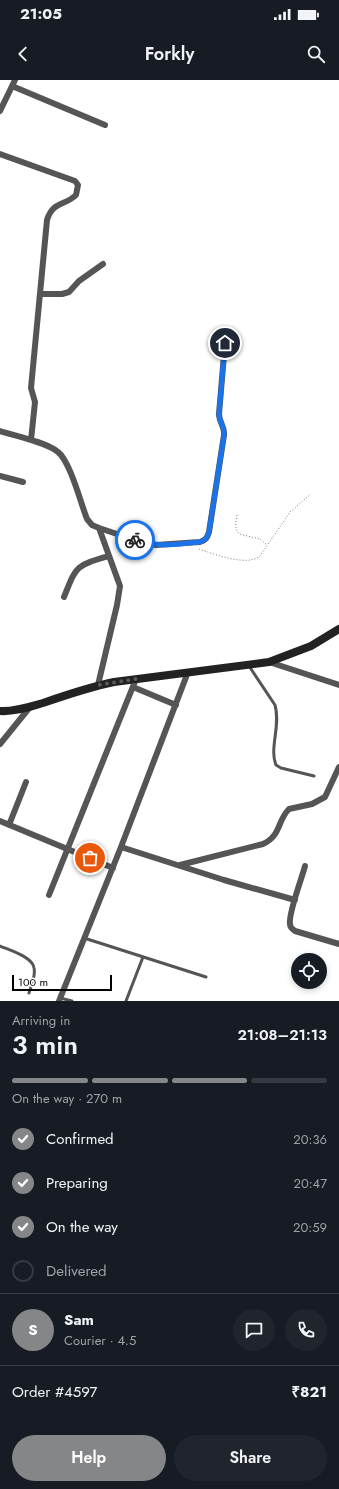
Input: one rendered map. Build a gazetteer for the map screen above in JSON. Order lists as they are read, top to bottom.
{
  "scale_bar": "100 m",
  "page": {
    "status": "21:05",
    "header": "Forkly",
    "scale": "100 m",
    "heading": ["3 min", "Arriving in", "21:08–21:13"],
    "panel": [
      "Sam",
      "Courier · 4.5",
      "Order #4597",
      "₹821"
    ],
    "bar": "On the way · 270 m",
    "list": [
      ["Confirmed", "20:36"],
      ["Preparing", "20:47"],
      ["On the way", "20:59"],
      "Delivered"
    ],
    "round": "S",
    "buttons": ["Help", "Share"]
  }
}
